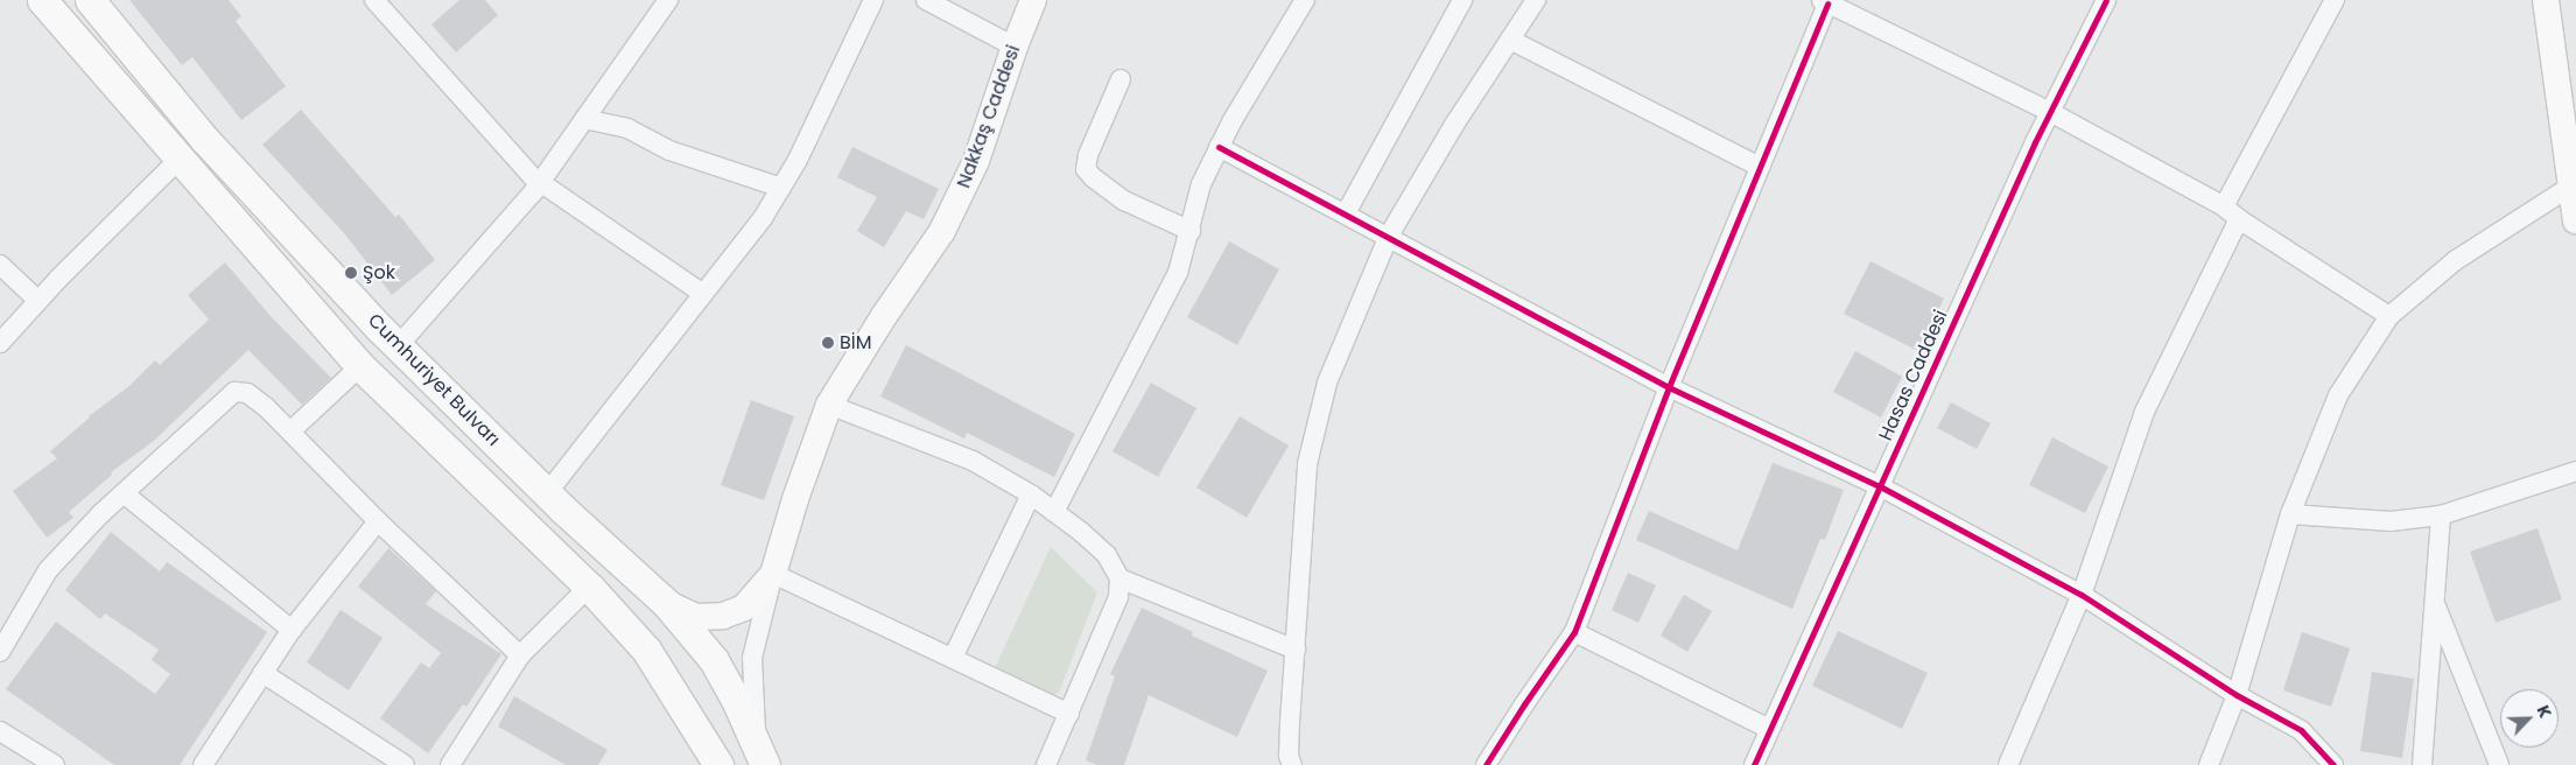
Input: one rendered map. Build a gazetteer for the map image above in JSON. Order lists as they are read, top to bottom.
{
  "streets": {
    "main road": ["Cumhuriyet Bulvarı"],
    "street": ["Nakkaş Caddesi", "Hasas Caddesi"]
  },
  "places": ["Şok", "BİM"],
  "north": "top right"
}
